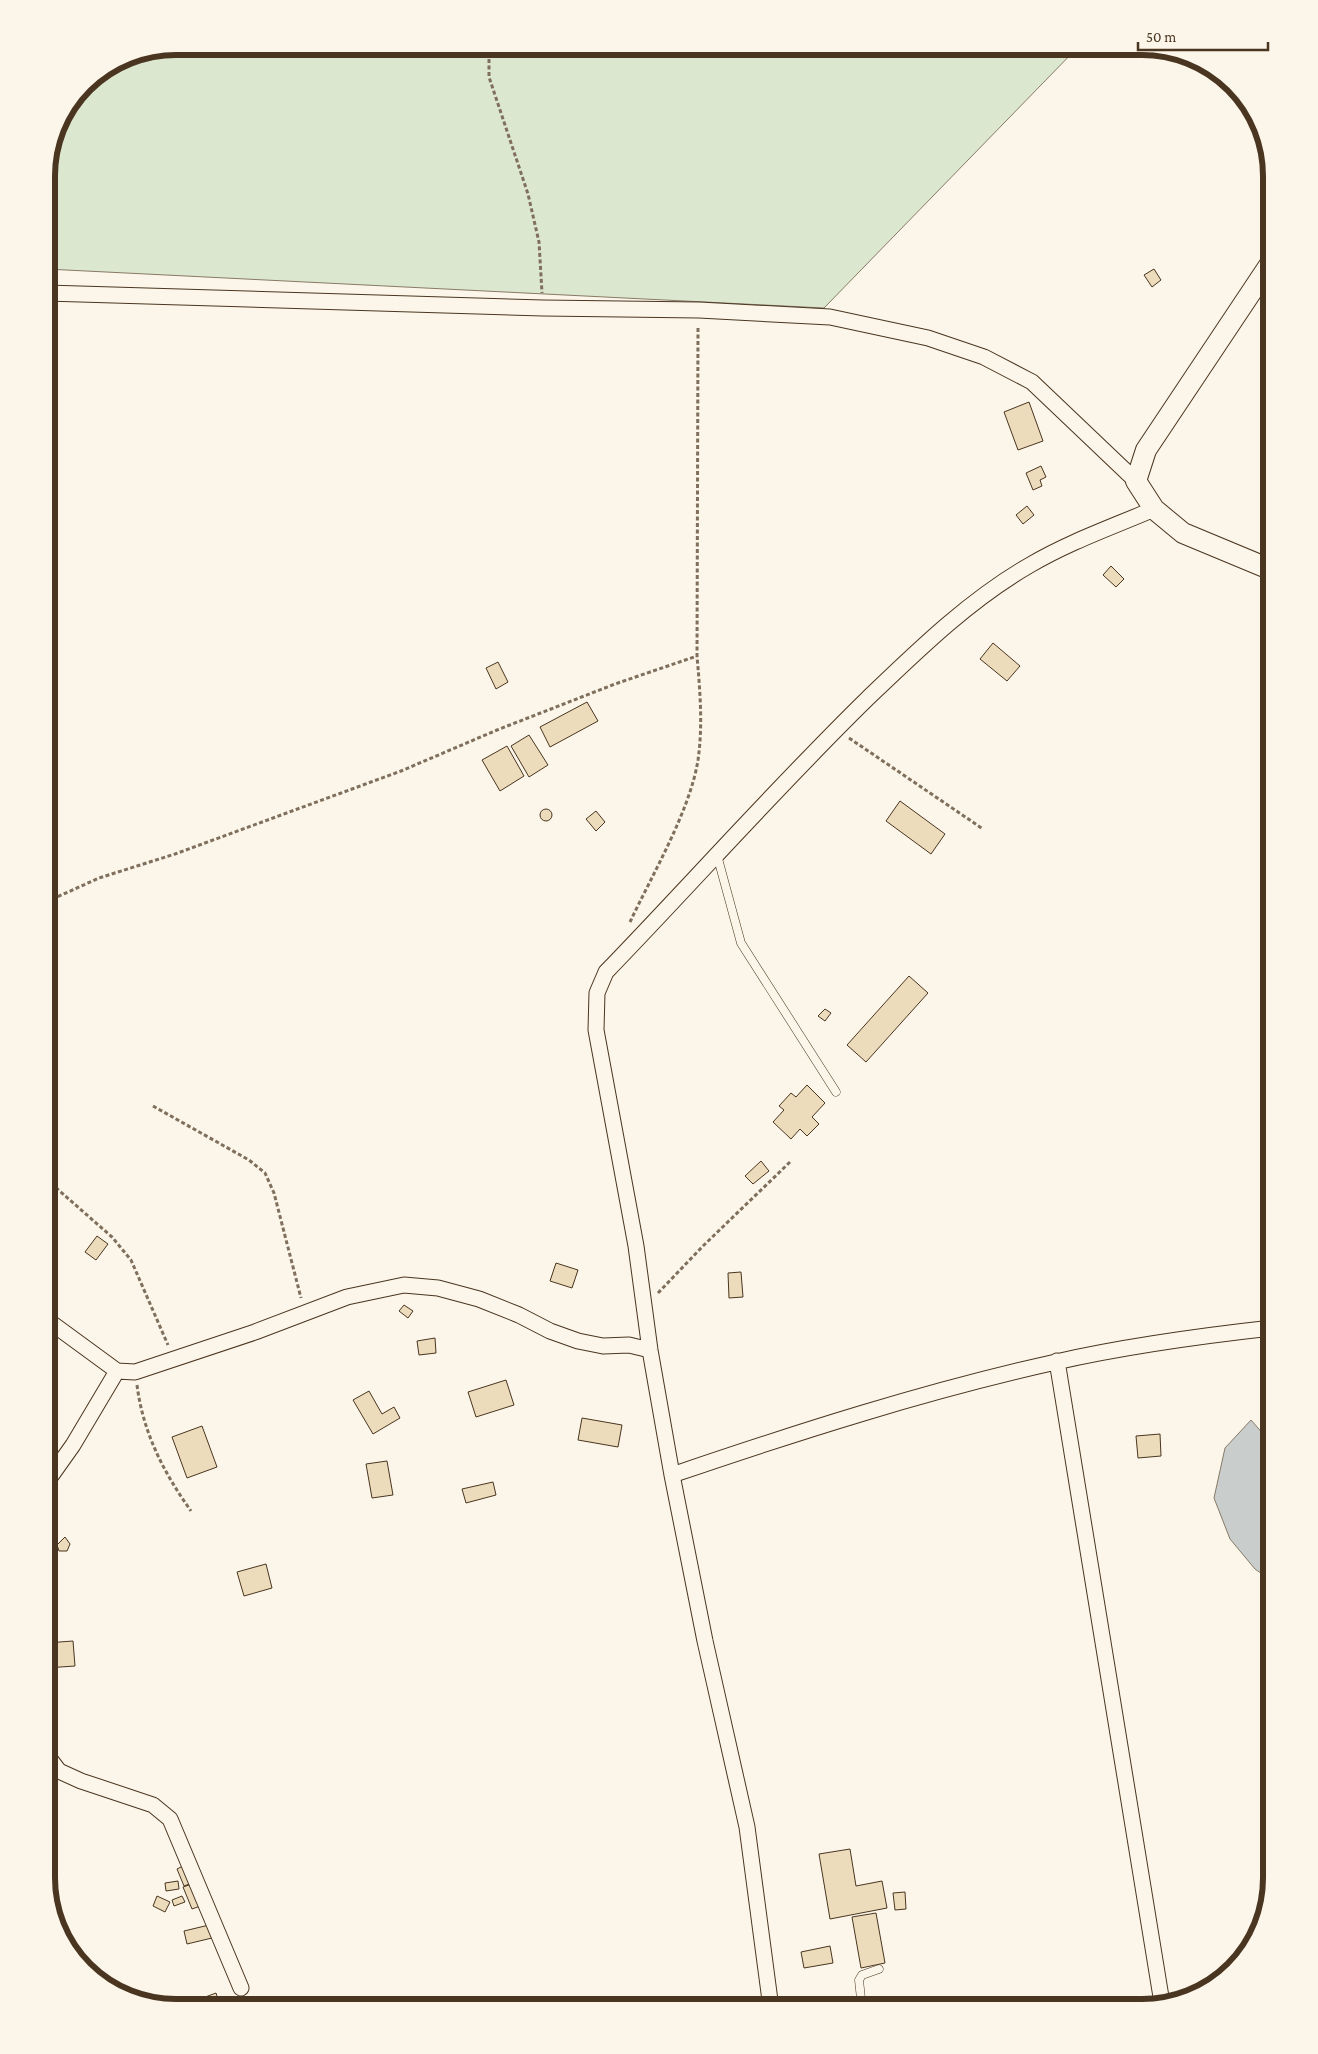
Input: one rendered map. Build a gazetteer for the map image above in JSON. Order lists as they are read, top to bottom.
{
  "scale_bar": "50 m"
}
